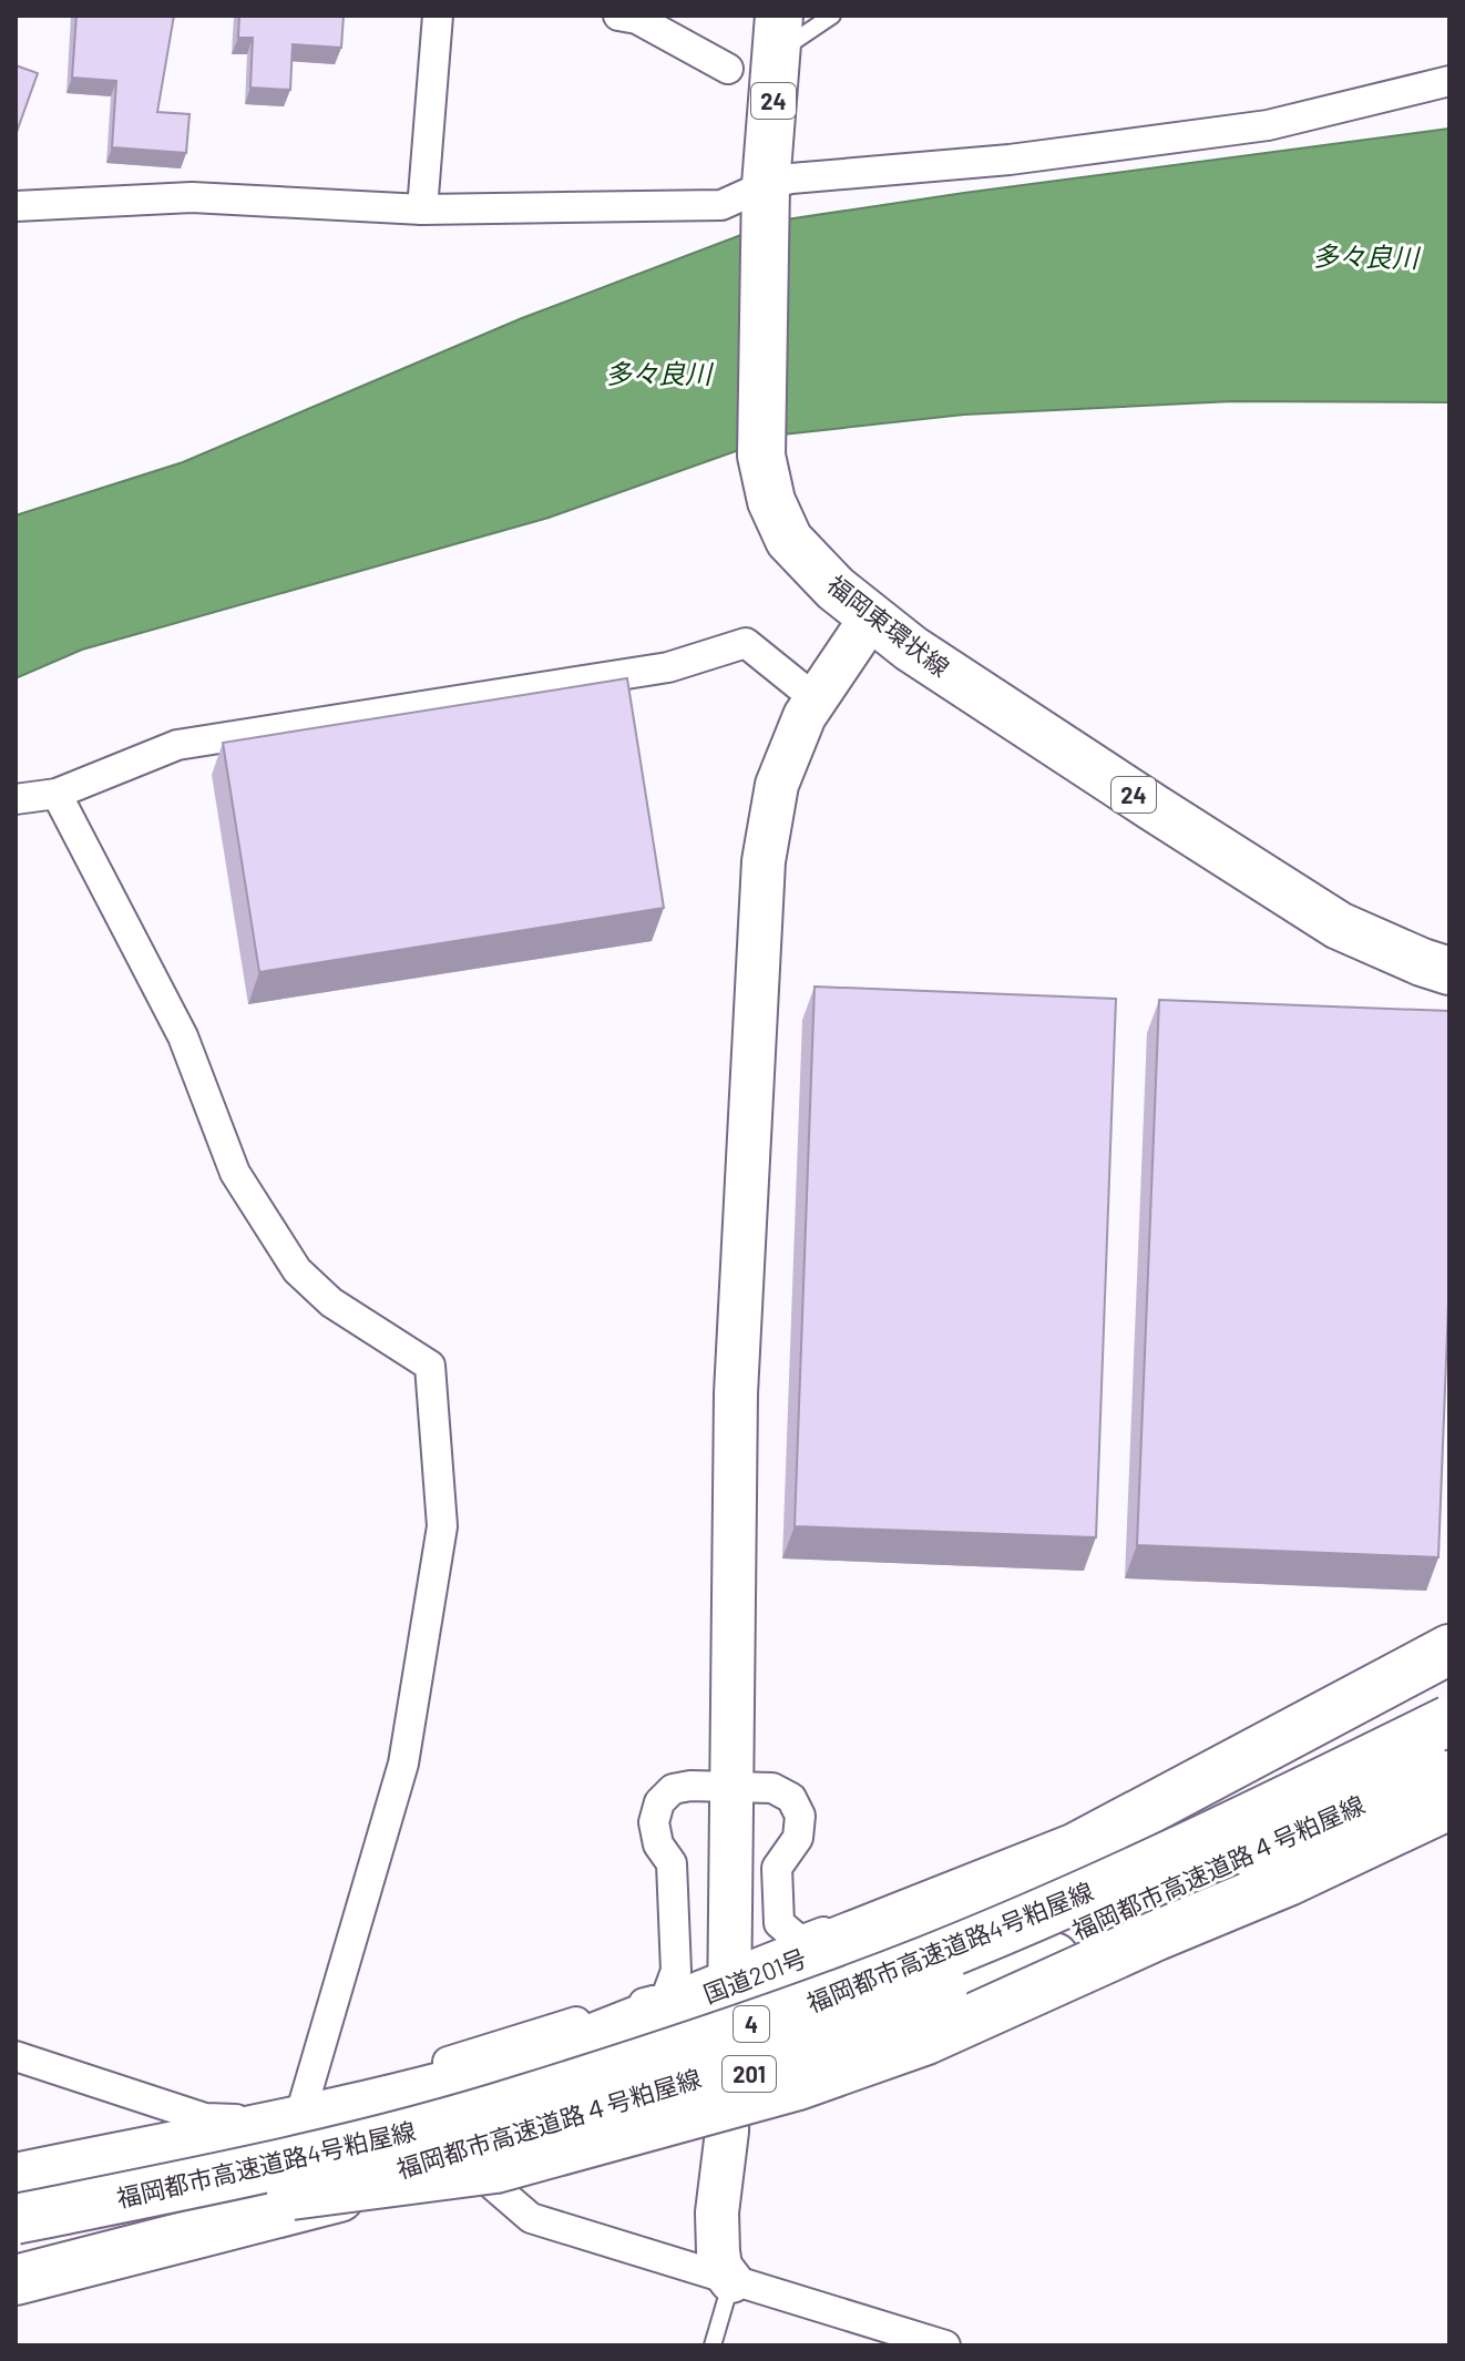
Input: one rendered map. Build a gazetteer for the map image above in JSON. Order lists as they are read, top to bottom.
{
  "streets": {
    "highway": [
      "福岡都市高速道路４号粕屋線",
      "福岡都市高速道路4号粕屋線",
      "国道201号",
      "4",
      "201"
    ],
    "main road": ["24", "福岡東環状線"]
  },
  "water": ["多々良川"]
}
